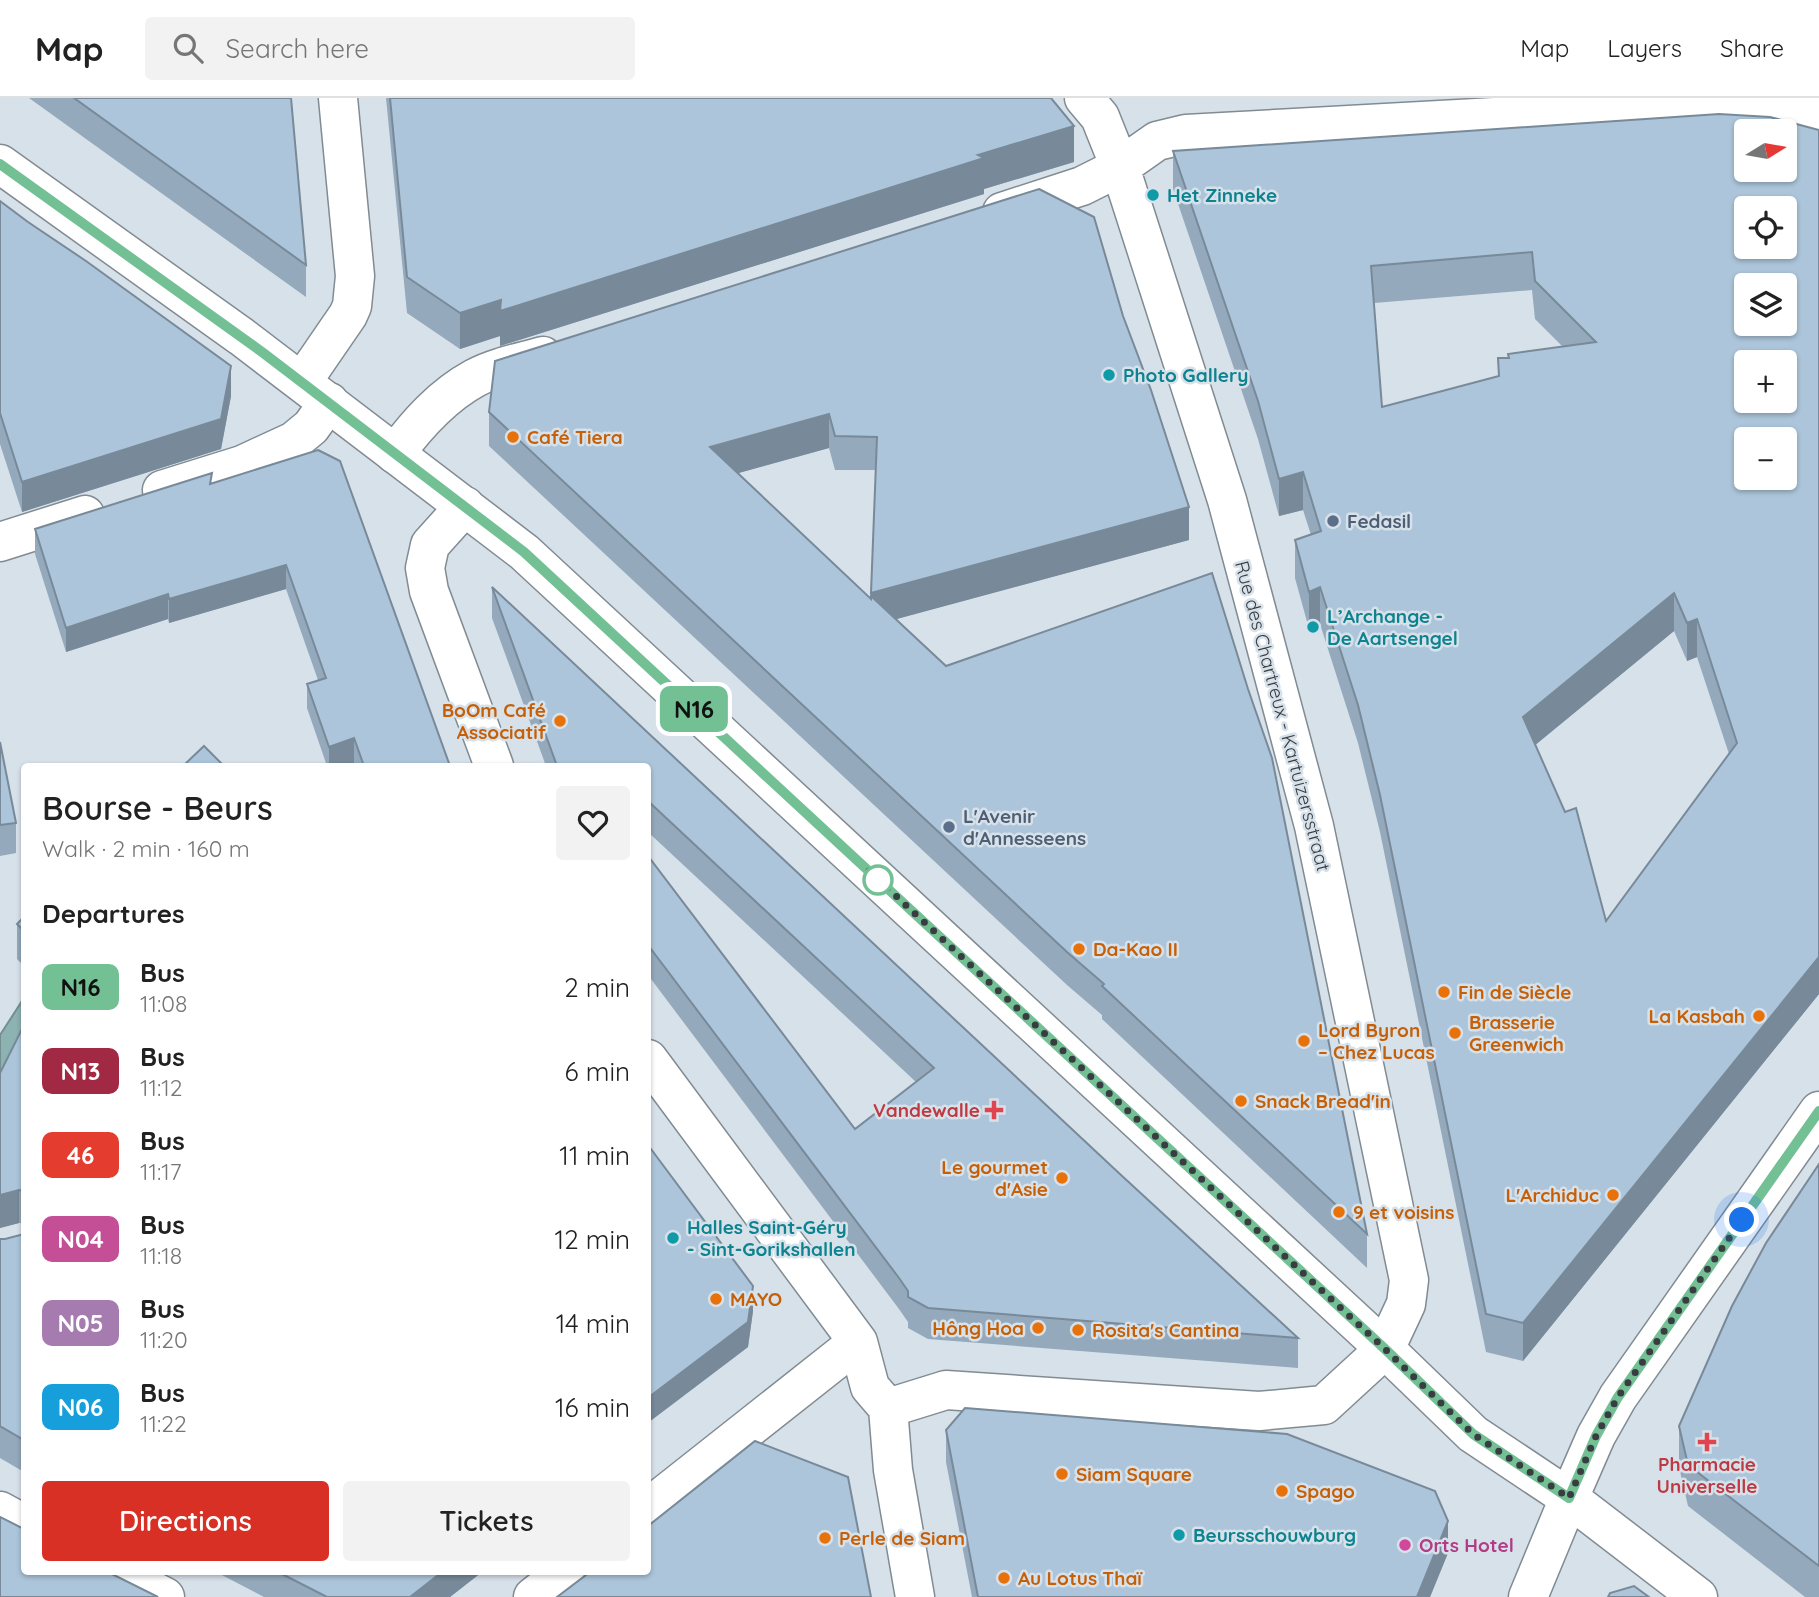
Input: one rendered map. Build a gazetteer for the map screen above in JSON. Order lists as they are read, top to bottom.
{
  "streets": {
    "street": ["Rue des Chartreux - Kartuizersstraat"]
  },
  "places": {
    "other": [
      "Het Zinneke",
      "Photo Gallery",
      "Café Tiera",
      "Fedasil",
      "L’Archange - De Aartsengel",
      "BoOm Café Associatif",
      "L'Avenir d'Annesseens",
      "Da-Kao II",
      "Fin de Siècle",
      "La Kasbah",
      "Brasserie Greenwich",
      "Lord Byron – Chez Lucas",
      "Snack Bread'in",
      "Le gourmet d'Asie",
      "L'Archiduc",
      "9 et voisins",
      "Halles Saint-Géry - Sint-Gorikshallen",
      "MAYO",
      "Hông Hoa",
      "Rosita's Cantina",
      "Siam Square",
      "Spago",
      "Beursschouwburg",
      "Perle de Siam",
      "Orts Hotel",
      "Au Lotus Thaï"
    ],
    "health": ["Vandewalle", "Pharmacie Universelle"]
  },
  "lines": ["bus line N16"],
  "north": "right",
  "page": {
    "header": "Map",
    "search": "Search here",
    "nav": ["Map", "Layers", "Share"],
    "on_map": "N16",
    "map_buttons": ["+", "−"],
    "heading": [
      ["Bourse - Beurs", "Walk · 2 min · 160 m"],
      "Departures"
    ],
    "list": [
      {
        "mark": "N16",
        "name": "Bus",
        "note": "11:08",
        "value": "2 min"
      },
      {
        "mark": "N13",
        "name": "Bus",
        "note": "11:12",
        "value": "6 min"
      },
      {
        "mark": "46",
        "name": "Bus",
        "note": "11:17",
        "value": "11 min"
      },
      {
        "mark": "N04",
        "name": "Bus",
        "note": "11:18",
        "value": "12 min"
      },
      {
        "mark": "N05",
        "name": "Bus",
        "note": "11:20",
        "value": "14 min"
      },
      {
        "mark": "N06",
        "name": "Bus",
        "note": "11:22",
        "value": "16 min"
      }
    ],
    "buttons": ["Directions", "Tickets"]
  }
}
